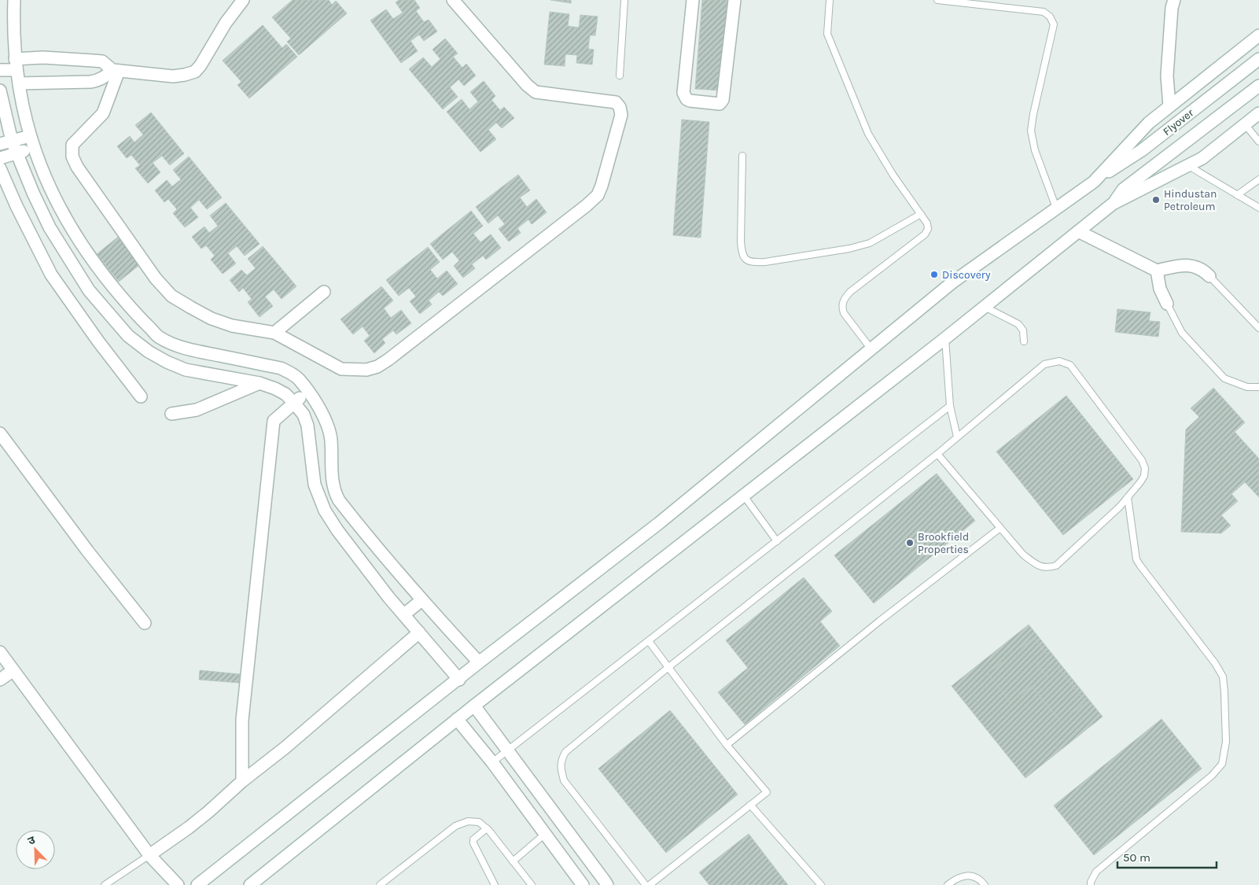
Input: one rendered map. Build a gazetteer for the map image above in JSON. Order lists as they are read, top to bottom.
{
  "streets": {
    "street": ["Flyover"]
  },
  "places": ["Hindustan Petroleum", "Discovery", "Brookfield Properties"],
  "scale_bar": "50 m",
  "north": "top left"
}
